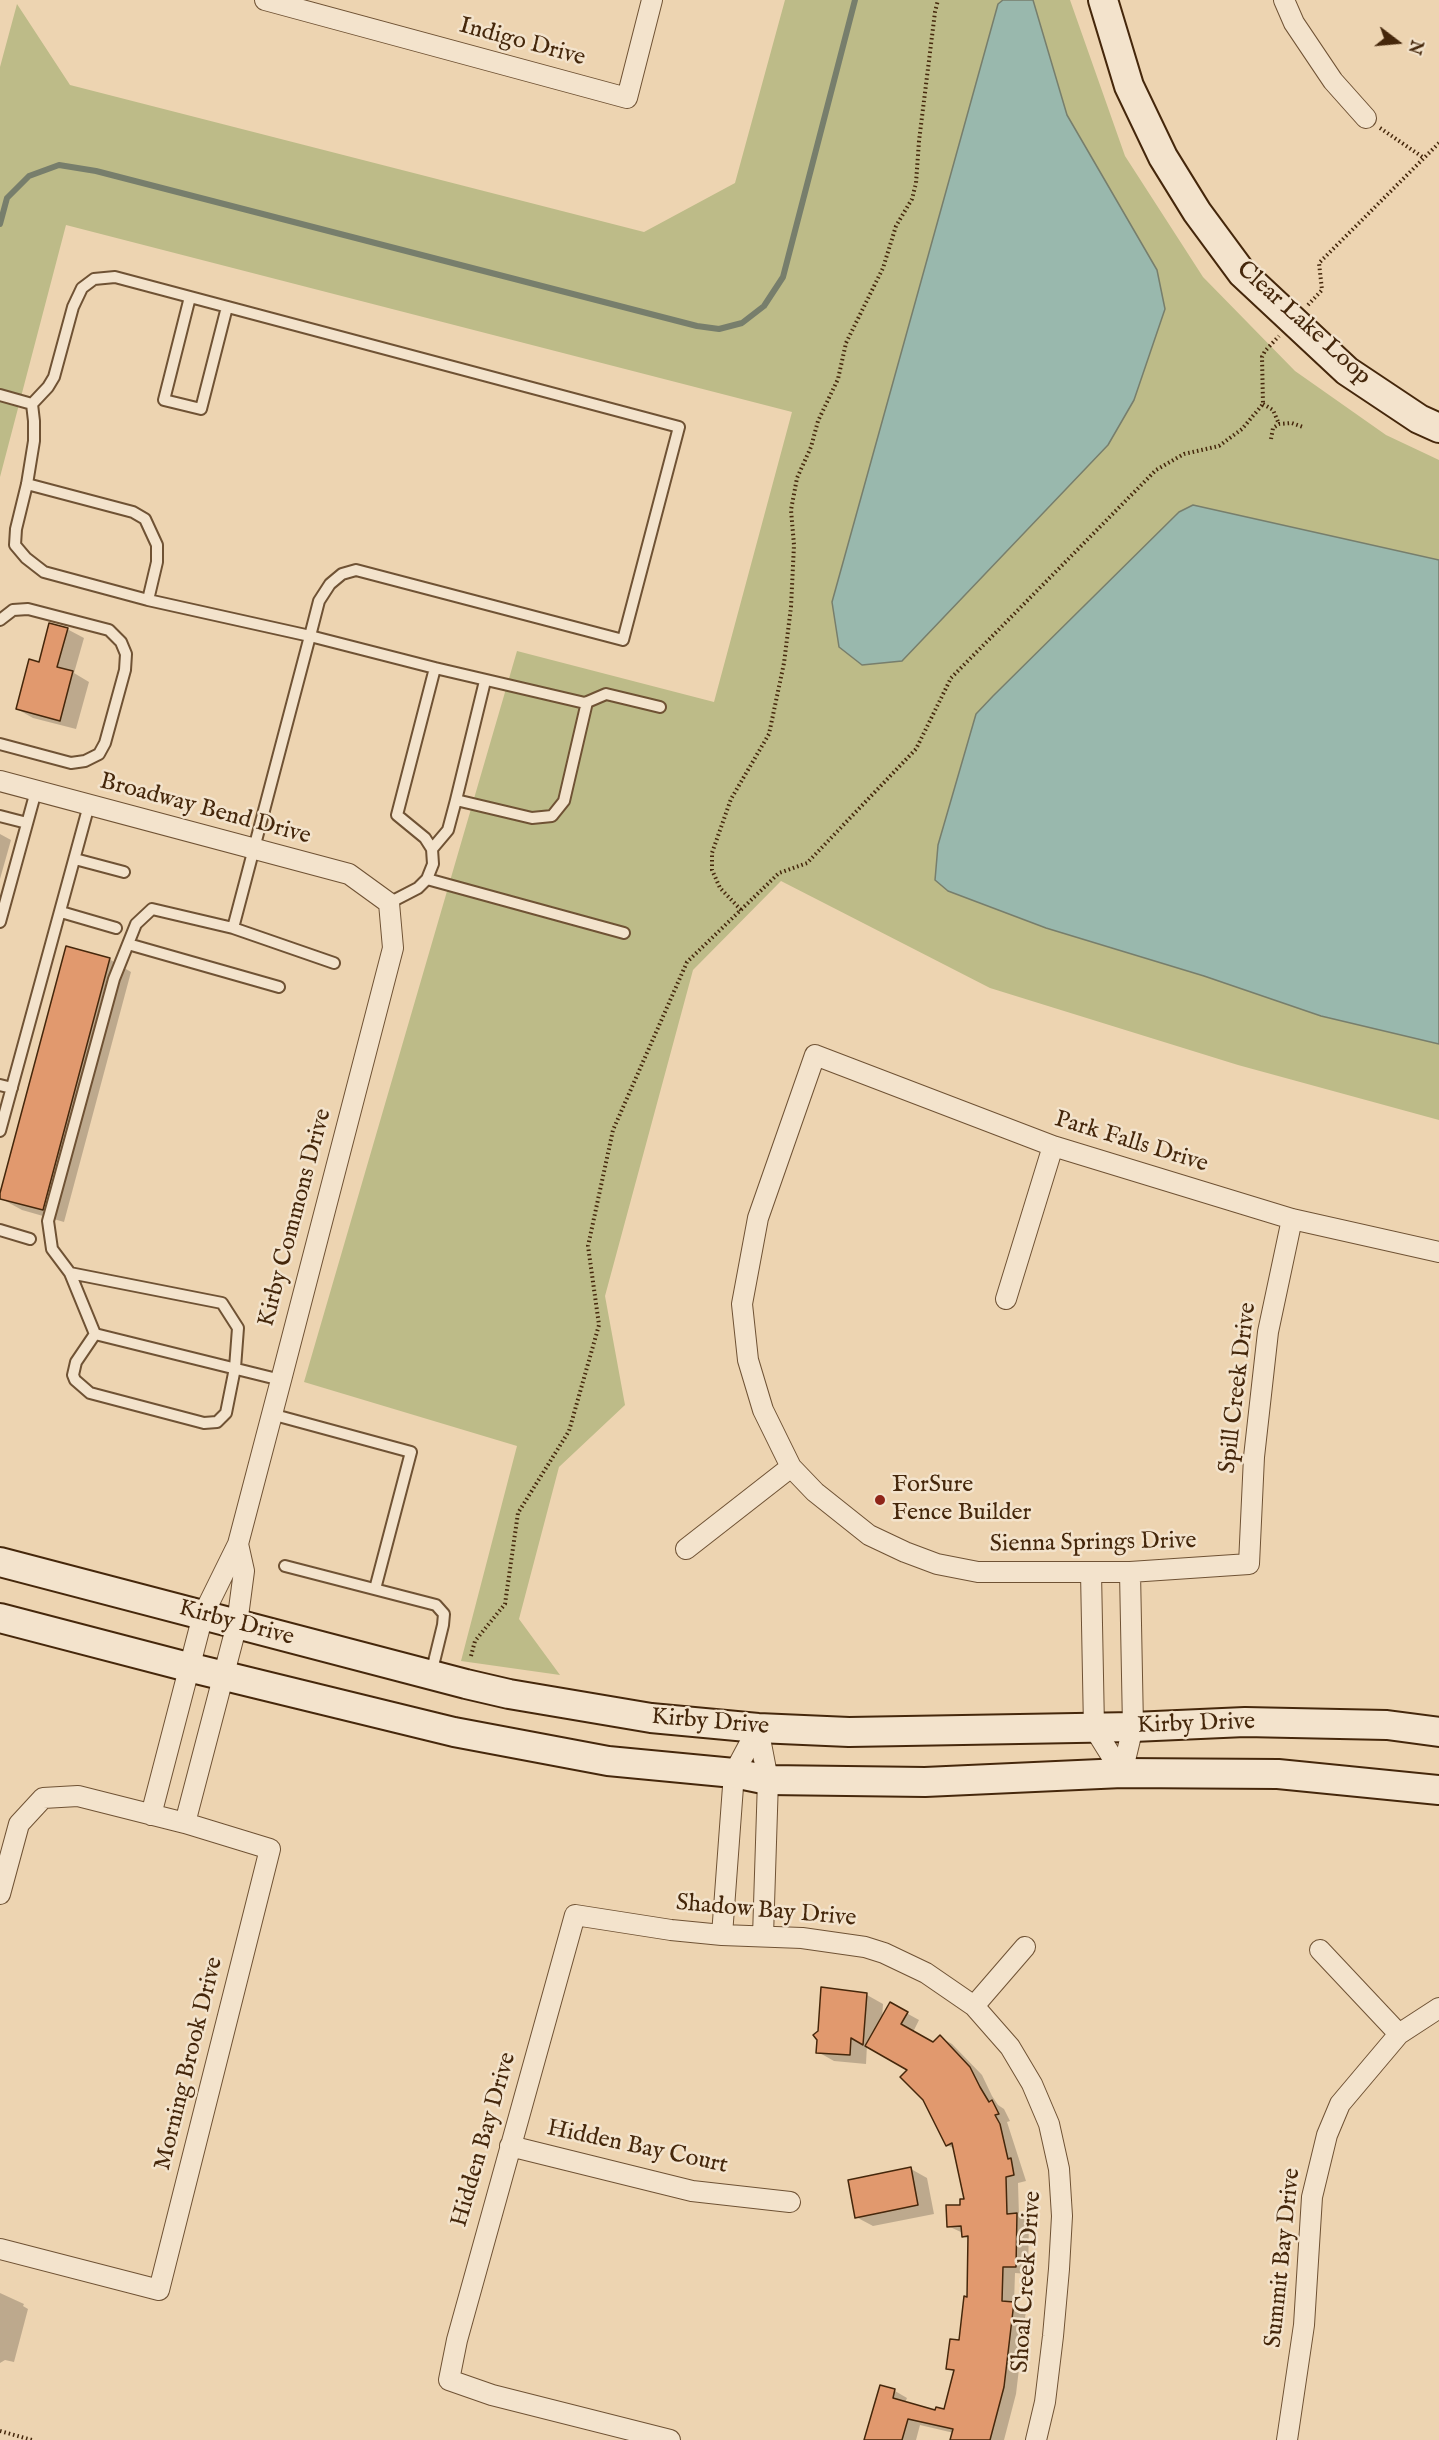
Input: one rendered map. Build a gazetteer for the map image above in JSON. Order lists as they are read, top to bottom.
{
  "streets": {
    "main road": ["Clear Lake Loop", "Kirby Drive"],
    "street": [
      "Indigo Drive",
      "Broadway Bend Drive",
      "Park Falls Drive",
      "Kirby Commons Drive",
      "Spill Creek Drive",
      "Sienna Springs Drive",
      "Shadow Bay Drive",
      "Morning Brook Drive",
      "Hidden Bay Drive",
      "Hidden Bay Court",
      "Summit Bay Drive",
      "Shoal Creek Drive"
    ]
  },
  "crossings": [
    ["Broadway Bend Drive", "Kirby Commons Drive"],
    ["Park Falls Drive", "Spill Creek Drive"],
    ["Park Falls Drive", "Sienna Springs Drive"],
    ["Kirby Commons Drive", "Kirby Drive"],
    ["Kirby Commons Drive", "Morning Brook Drive"],
    ["Spill Creek Drive", "Sienna Springs Drive"],
    ["Shadow Bay Drive", "Hidden Bay Drive"],
    ["Shadow Bay Drive", "Shoal Creek Drive"],
    ["Hidden Bay Drive", "Hidden Bay Court"]
  ],
  "places": ["ForSure Fence Builder"],
  "north": "right"
}
